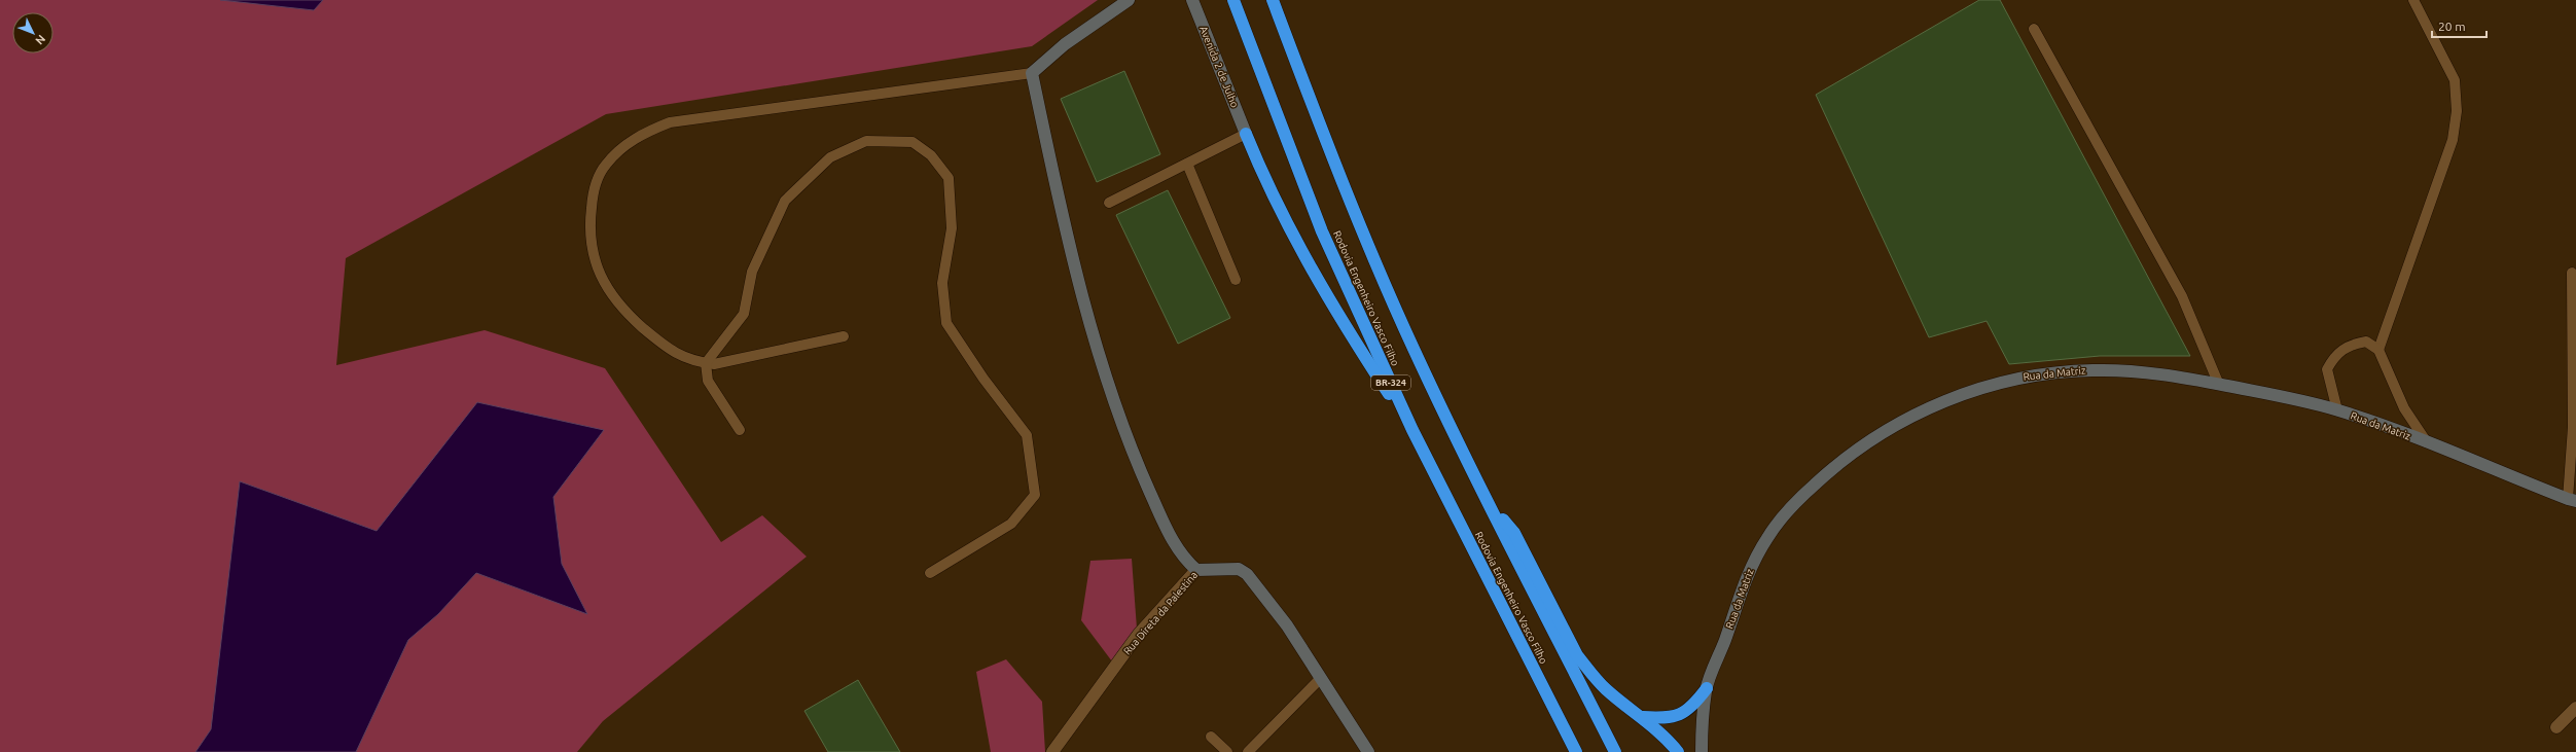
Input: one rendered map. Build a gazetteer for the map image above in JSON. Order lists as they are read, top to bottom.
{
  "streets": {
    "highway": ["Rodovia Engenheiro Vasco Filho", "BR-324"],
    "main road": ["Avenida 2 de Julho", "Rua da Matriz", "Rua Direta da Palestina"]
  },
  "scale_bar": "20 m",
  "north": "bottom right"
}
